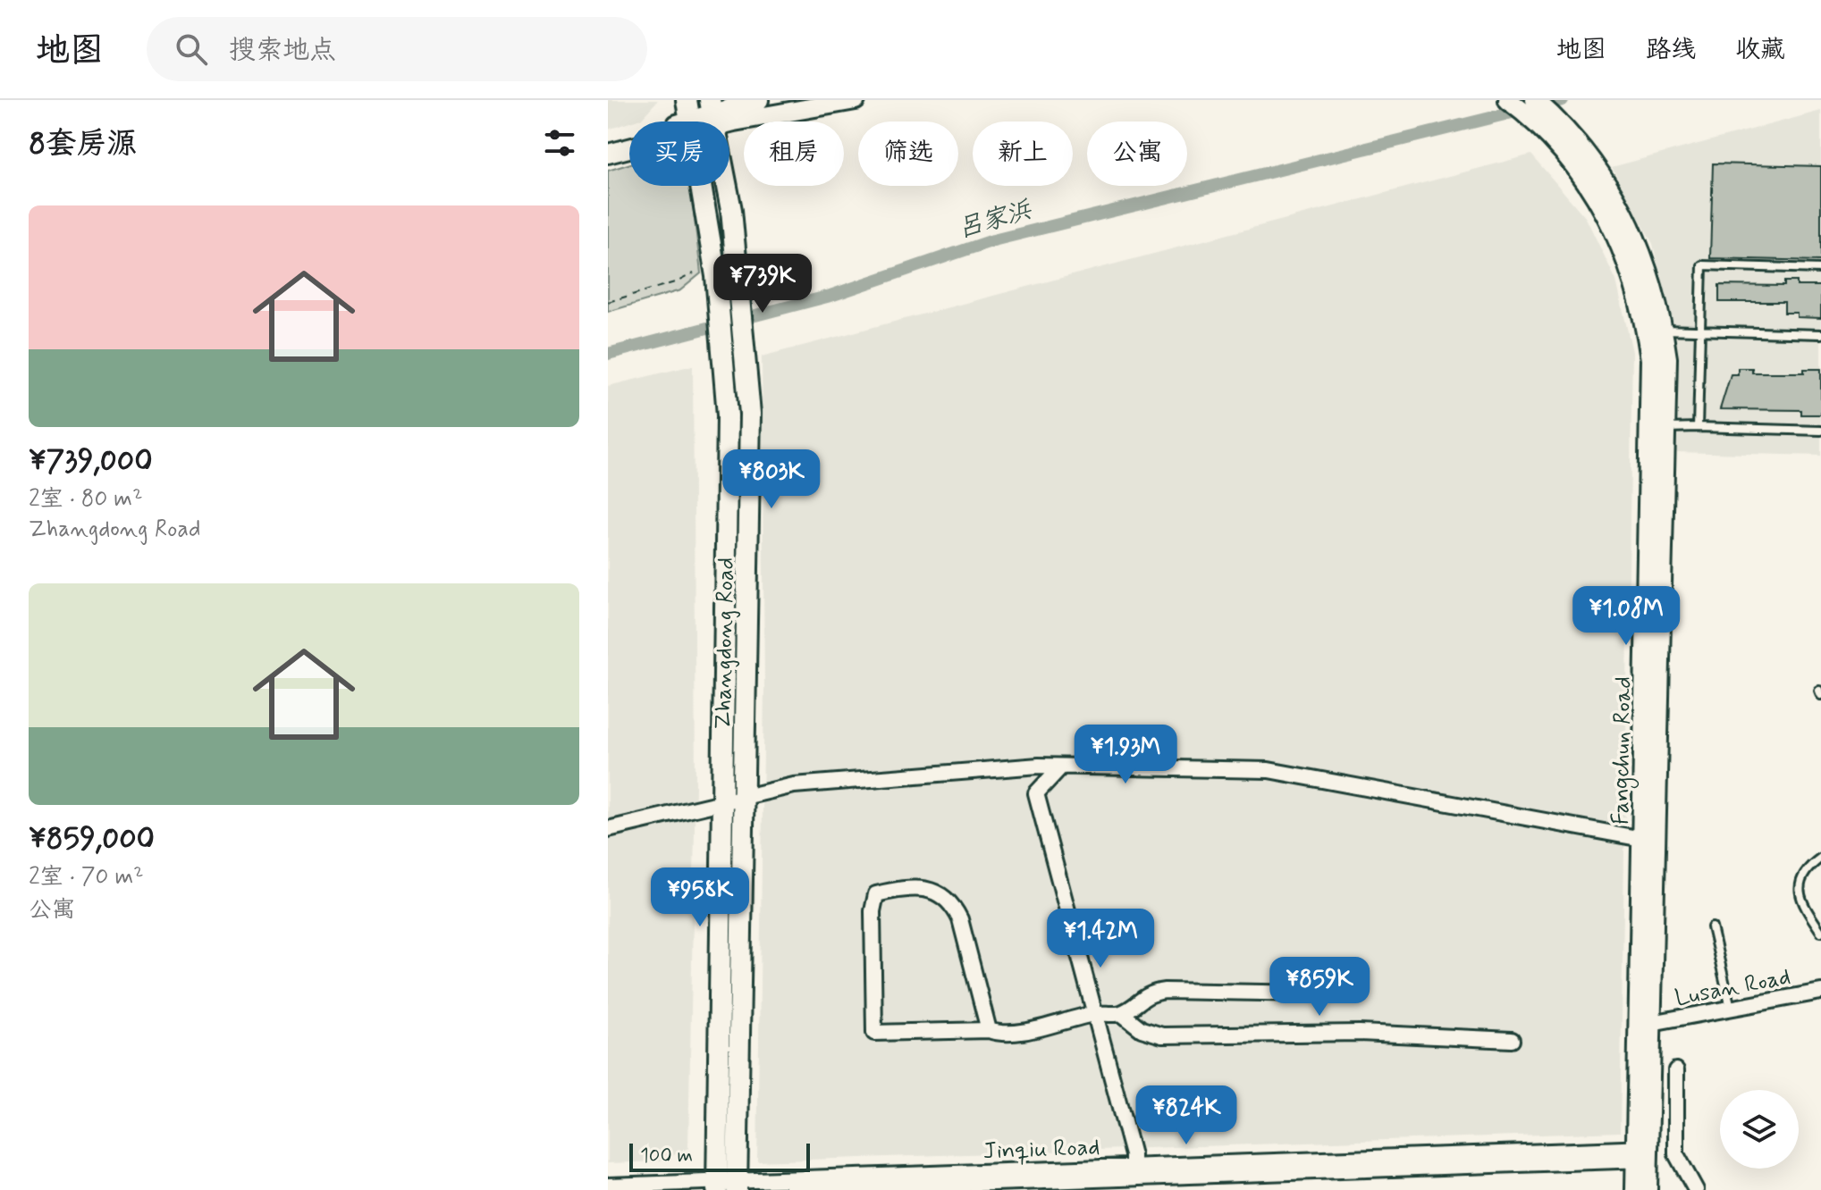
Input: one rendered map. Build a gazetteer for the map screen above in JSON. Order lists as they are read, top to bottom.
{
  "streets": {
    "main road": ["Zhangdong Road"],
    "street": ["Fangchun Road", "Lusan Road", "Jinqiu Road"]
  },
  "crossings": [
    ["Zhangdong Road", "Jinqiu Road"],
    ["Fangchun Road", "Lusan Road"],
    ["Fangchun Road", "Jinqiu Road"]
  ],
  "water": ["吕家浜"],
  "scale_bar": "100 m",
  "page": {
    "header": "地图",
    "search": "搜索地点",
    "nav": ["地图", "路线", "收藏"],
    "heading": "8套房源",
    "chip": [
      "买房",
      "租房",
      "筛选",
      "新上",
      "公寓"
    ],
    "list": [
      {
        "name": "¥739,000",
        "note": "2室 · 80 m² · Zhangdong Road"
      },
      {
        "name": "¥859,000",
        "note": "2室 · 70 m² · 公寓"
      }
    ],
    "price": [
      "¥739K",
      "¥803K",
      "¥1.08M",
      "¥1.93M",
      "¥958K",
      "¥1.42M",
      "¥859K",
      "¥824K"
    ],
    "scale": "100 m"
  }
}
